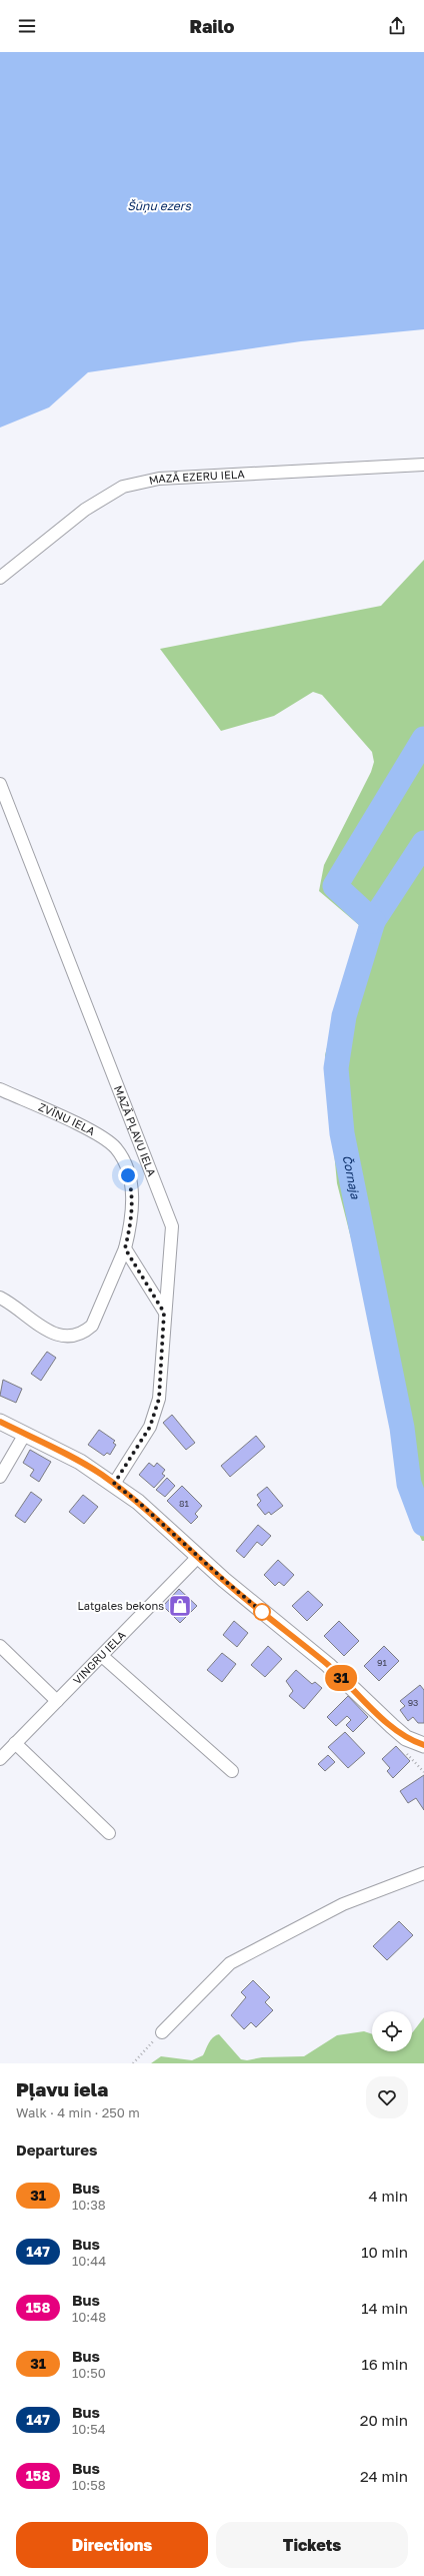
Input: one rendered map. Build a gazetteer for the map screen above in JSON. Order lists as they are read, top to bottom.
{
  "streets": {
    "street": [
      "MAZĀ EZERU IELA",
      "ZVĪŅU IELA",
      "MAZĀ PĻAVU IELA",
      "VINGRU IELA"
    ]
  },
  "water": ["Šūņu ezers", "Čornaja"],
  "places": {
    "shop": ["Latgales bekons"]
  },
  "lines": ["bus line 31"],
  "house_numbers": ["81", "91", "93"],
  "page": {
    "header": "Railo",
    "on_map": "31",
    "heading": [
      ["Pļavu iela", "Walk · 4 min · 250 m"],
      "Departures"
    ],
    "list": [
      {
        "mark": "31",
        "name": "Bus",
        "note": "10:38",
        "value": "4 min"
      },
      {
        "mark": "147",
        "name": "Bus",
        "note": "10:44",
        "value": "10 min"
      },
      {
        "mark": "158",
        "name": "Bus",
        "note": "10:48",
        "value": "14 min"
      },
      {
        "mark": "31",
        "name": "Bus",
        "note": "10:50",
        "value": "16 min"
      },
      {
        "mark": "147",
        "name": "Bus",
        "note": "10:54",
        "value": "20 min"
      },
      {
        "mark": "158",
        "name": "Bus",
        "note": "10:58",
        "value": "24 min"
      }
    ],
    "buttons": ["Directions", "Tickets"]
  }
}
